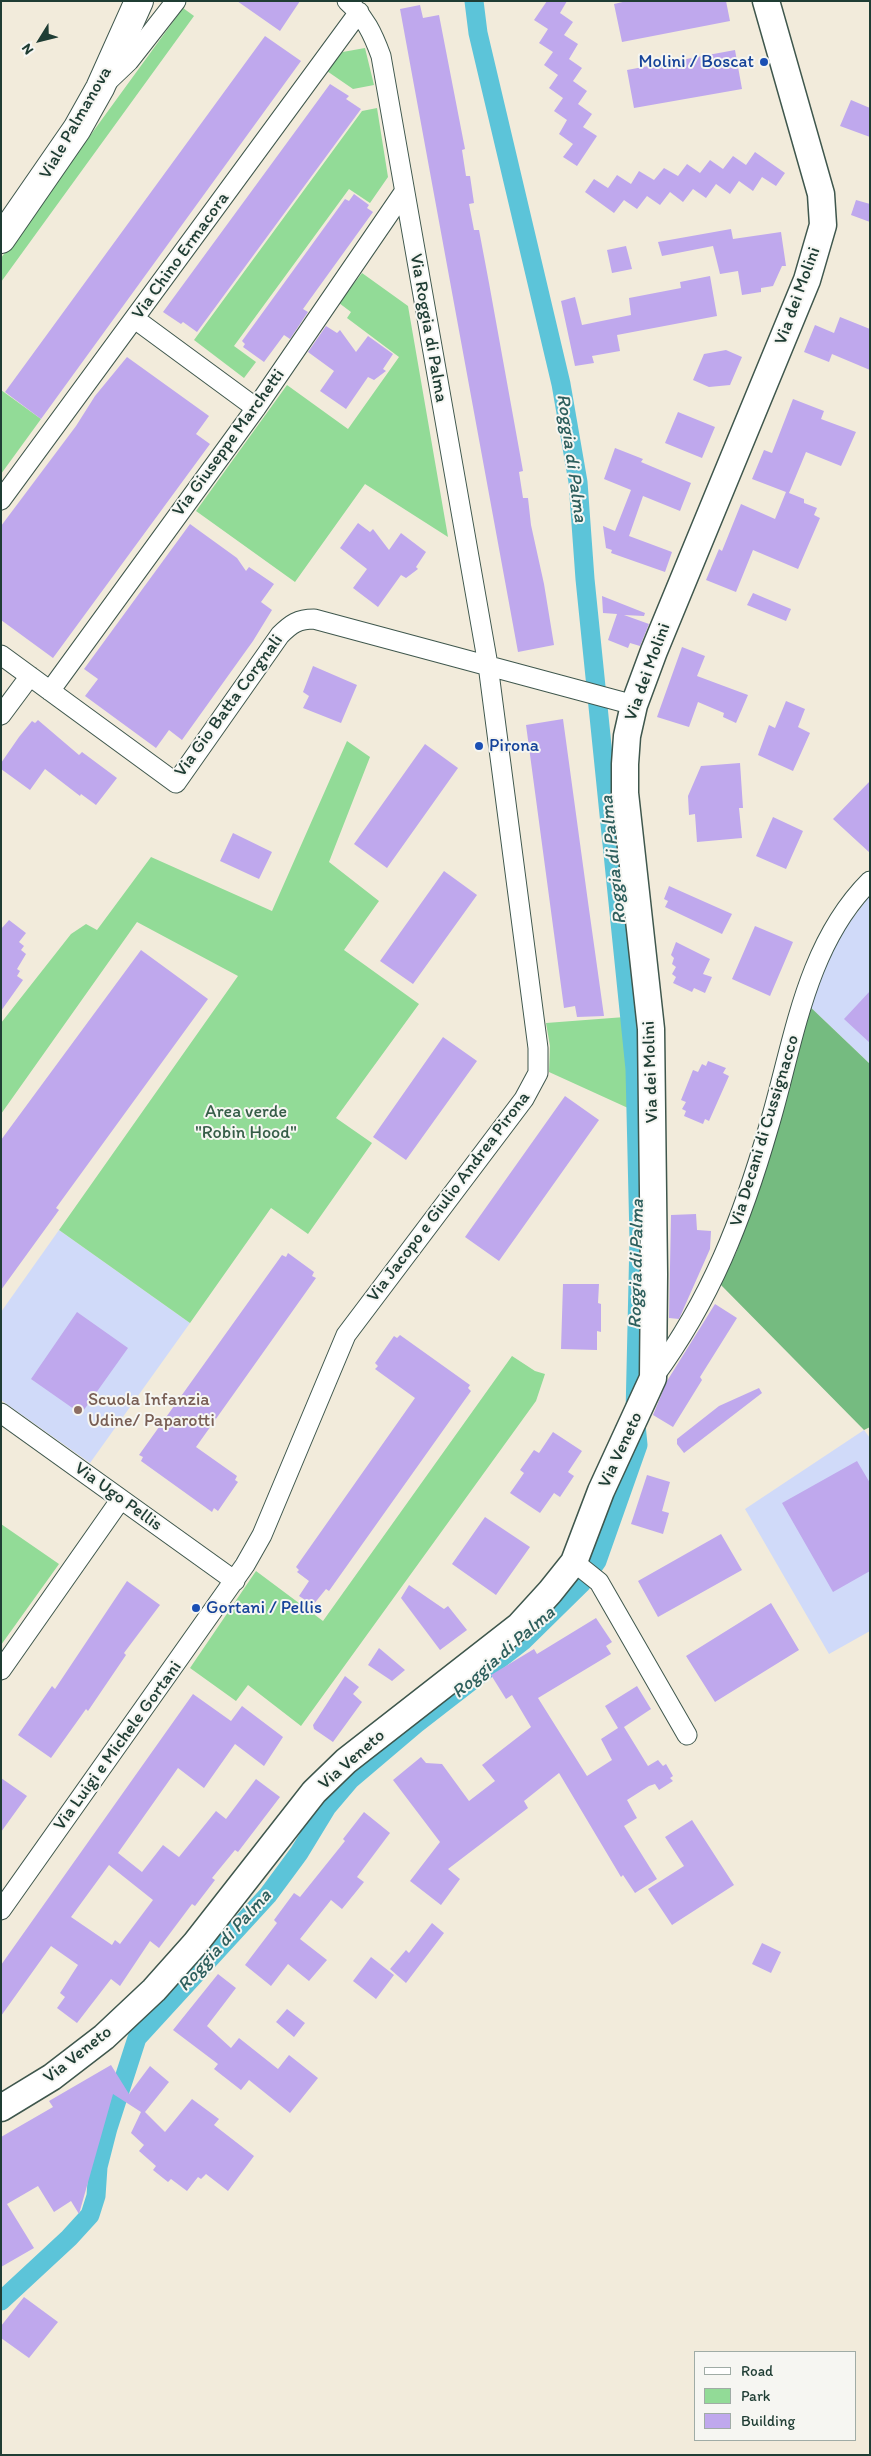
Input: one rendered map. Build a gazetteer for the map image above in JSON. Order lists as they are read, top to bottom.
{
  "streets": {
    "main road": ["Viale Palmanova"],
    "street": [
      "Via Chino Ermacora",
      "Via dei Molini",
      "Via Roggia di Palma",
      "Via Giuseppe Marchetti",
      "Via Gio Batta Corgnali",
      "Via Decani di Cussignacco",
      "Via Jacopo e Giulio Andrea Pirona",
      "Via Veneto",
      "Via Ugo Pellis",
      "Via Luigi e Michele Gortani"
    ]
  },
  "crossings": [
    ["Via Chino Ermacora", "Via Roggia di Palma"],
    ["Via dei Molini", "Via Gio Batta Corgnali"],
    ["Via dei Molini", "Via Decani di Cussignacco"],
    ["Via dei Molini", "Via Veneto"],
    ["Via Roggia di Palma", "Via Giuseppe Marchetti"],
    ["Via Roggia di Palma", "Via Gio Batta Corgnali"],
    ["Via Roggia di Palma", "Via Jacopo e Giulio Andrea Pirona"],
    ["Via Giuseppe Marchetti", "Via Gio Batta Corgnali"],
    ["Via Gio Batta Corgnali", "Via Jacopo e Giulio Andrea Pirona"],
    ["Via Decani di Cussignacco", "Via Veneto"],
    ["Via Jacopo e Giulio Andrea Pirona", "Via Ugo Pellis"],
    ["Via Jacopo e Giulio Andrea Pirona", "Via Luigi e Michele Gortani"],
    ["Via Ugo Pellis", "Via Luigi e Michele Gortani"]
  ],
  "water": ["Roggia di Palma"],
  "parks": ["Area verde \"Robin Hood\""],
  "places": [
    "Molini / Boscat",
    "Pirona",
    "Scuola Infanzia Udine/ Paparotti",
    "Gortani / Pellis"
  ],
  "legend": ["Road", "Park", "Building"],
  "north": "bottom left"
}
